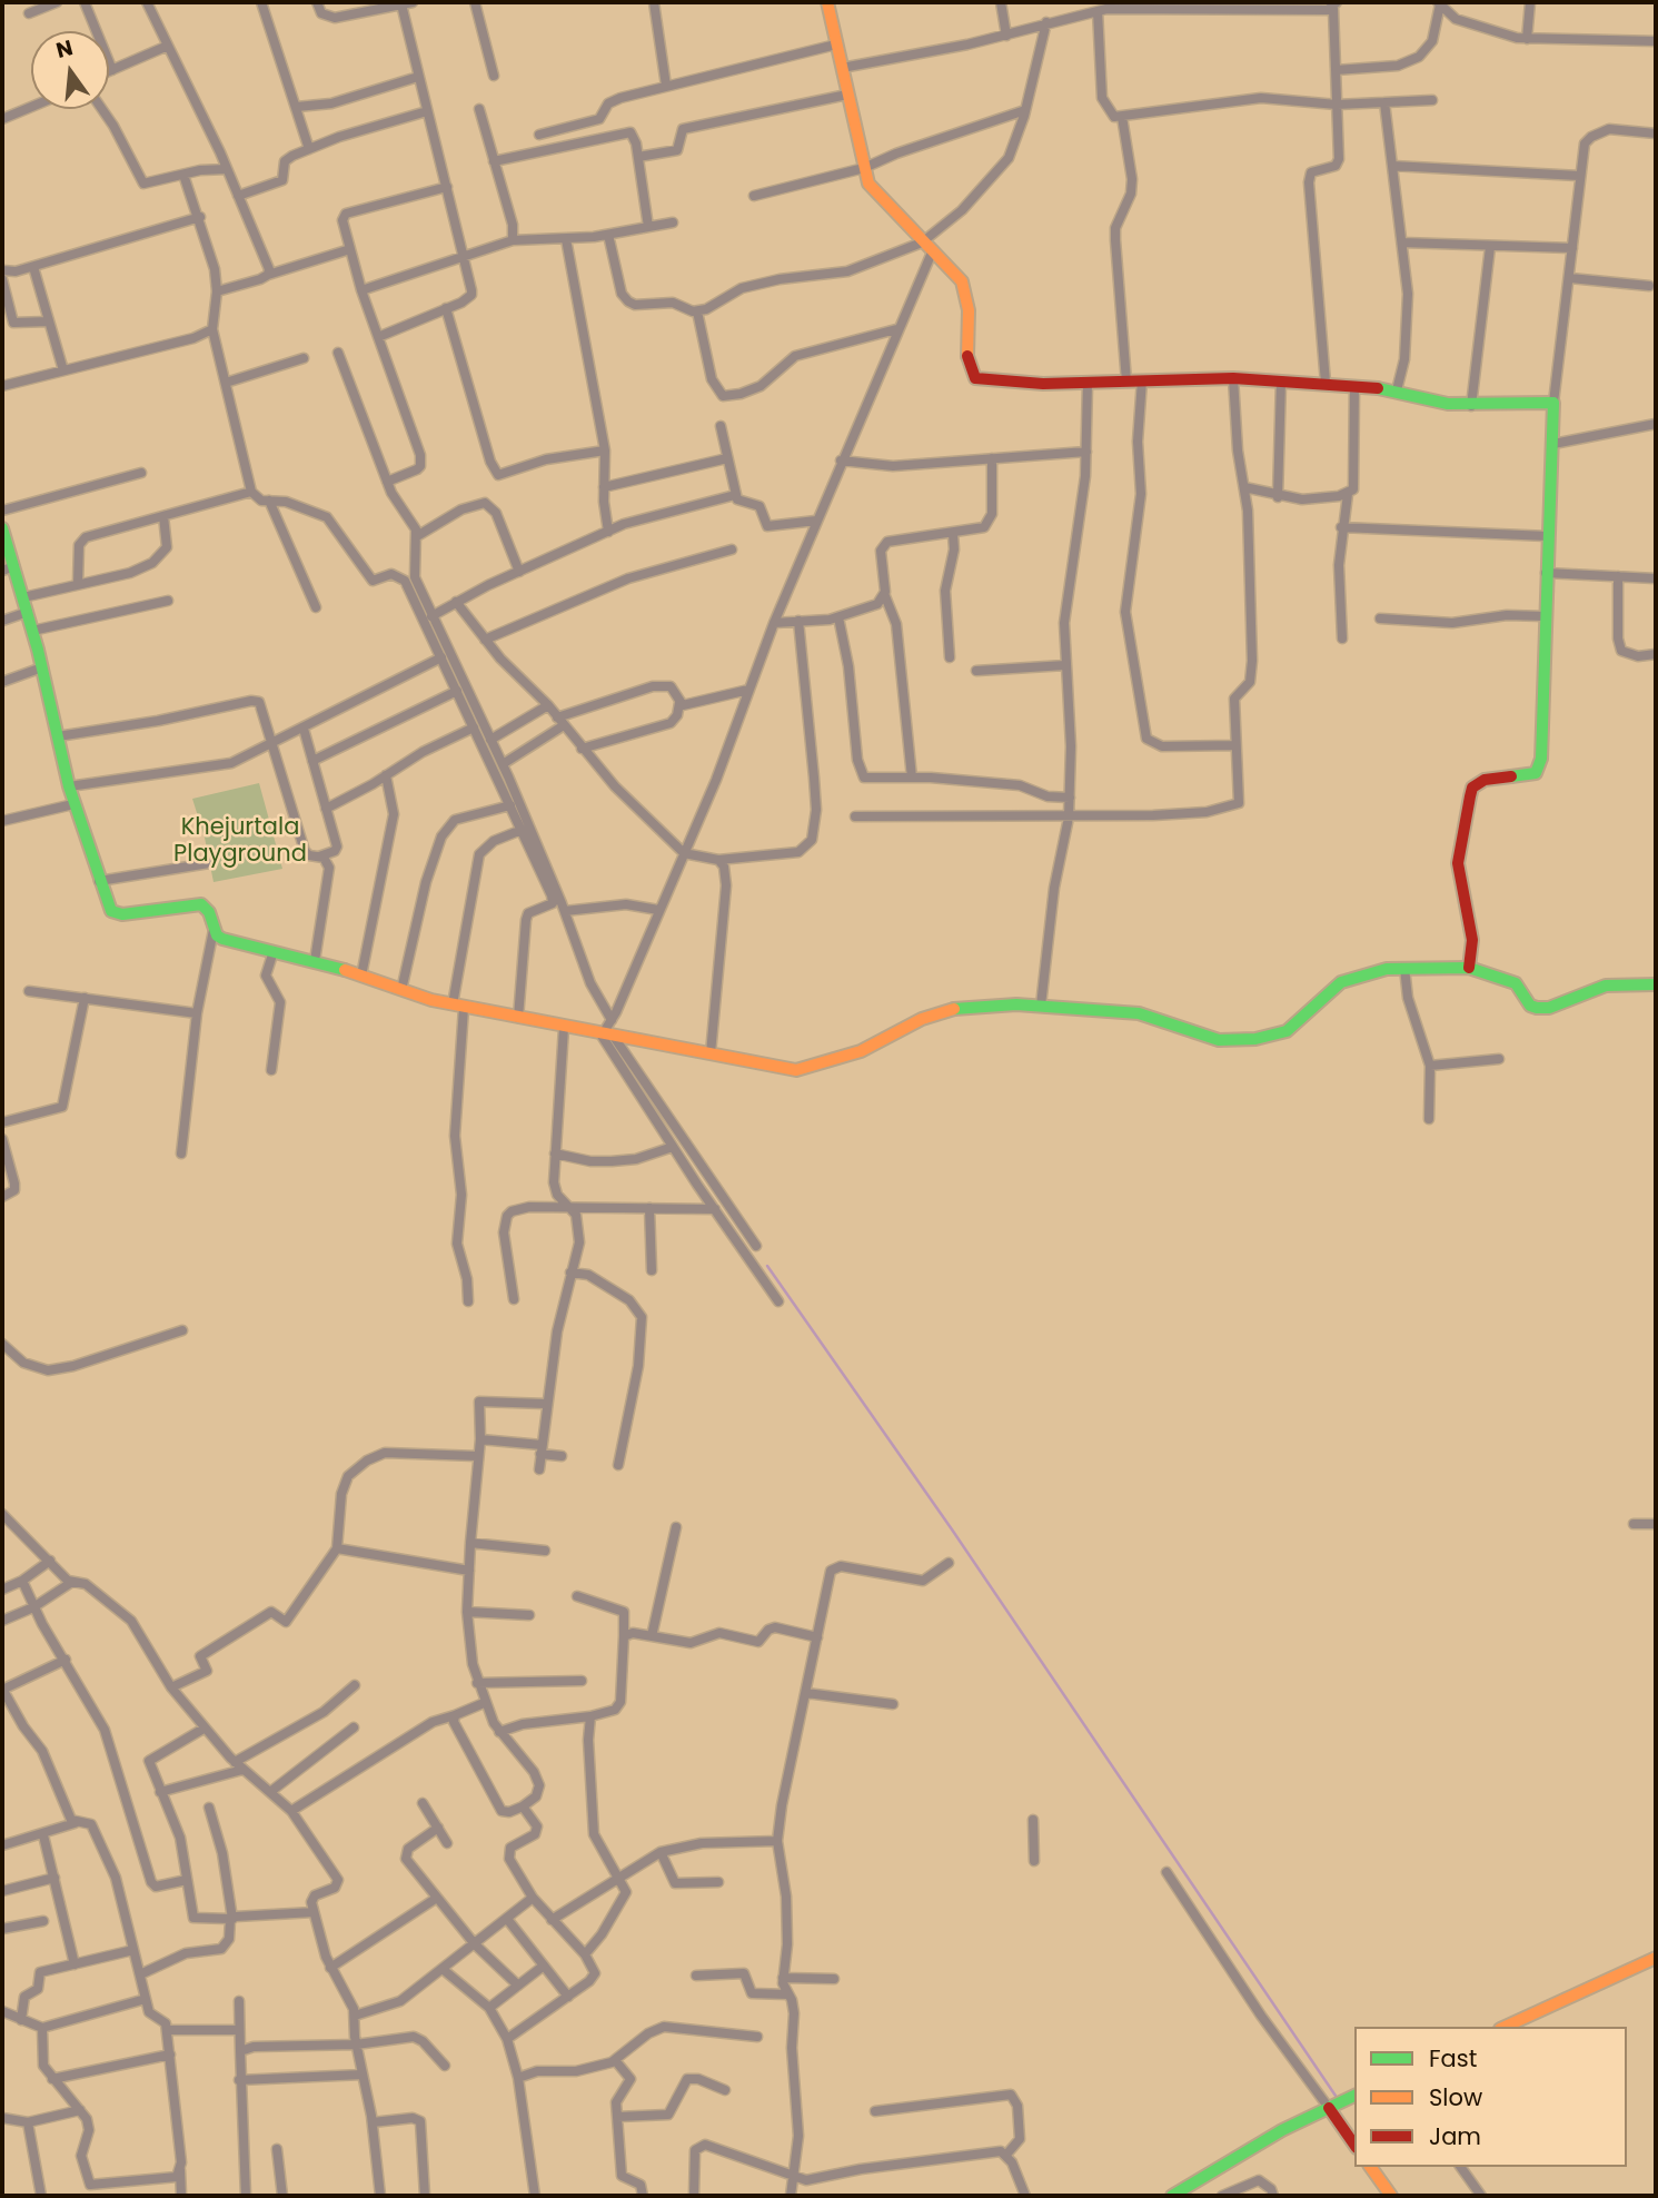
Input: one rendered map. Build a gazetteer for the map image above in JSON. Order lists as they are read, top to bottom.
{
  "parks": ["Khejurtala Playground"],
  "legend": ["Fast", "Slow", "Jam"],
  "north": "top"
}
